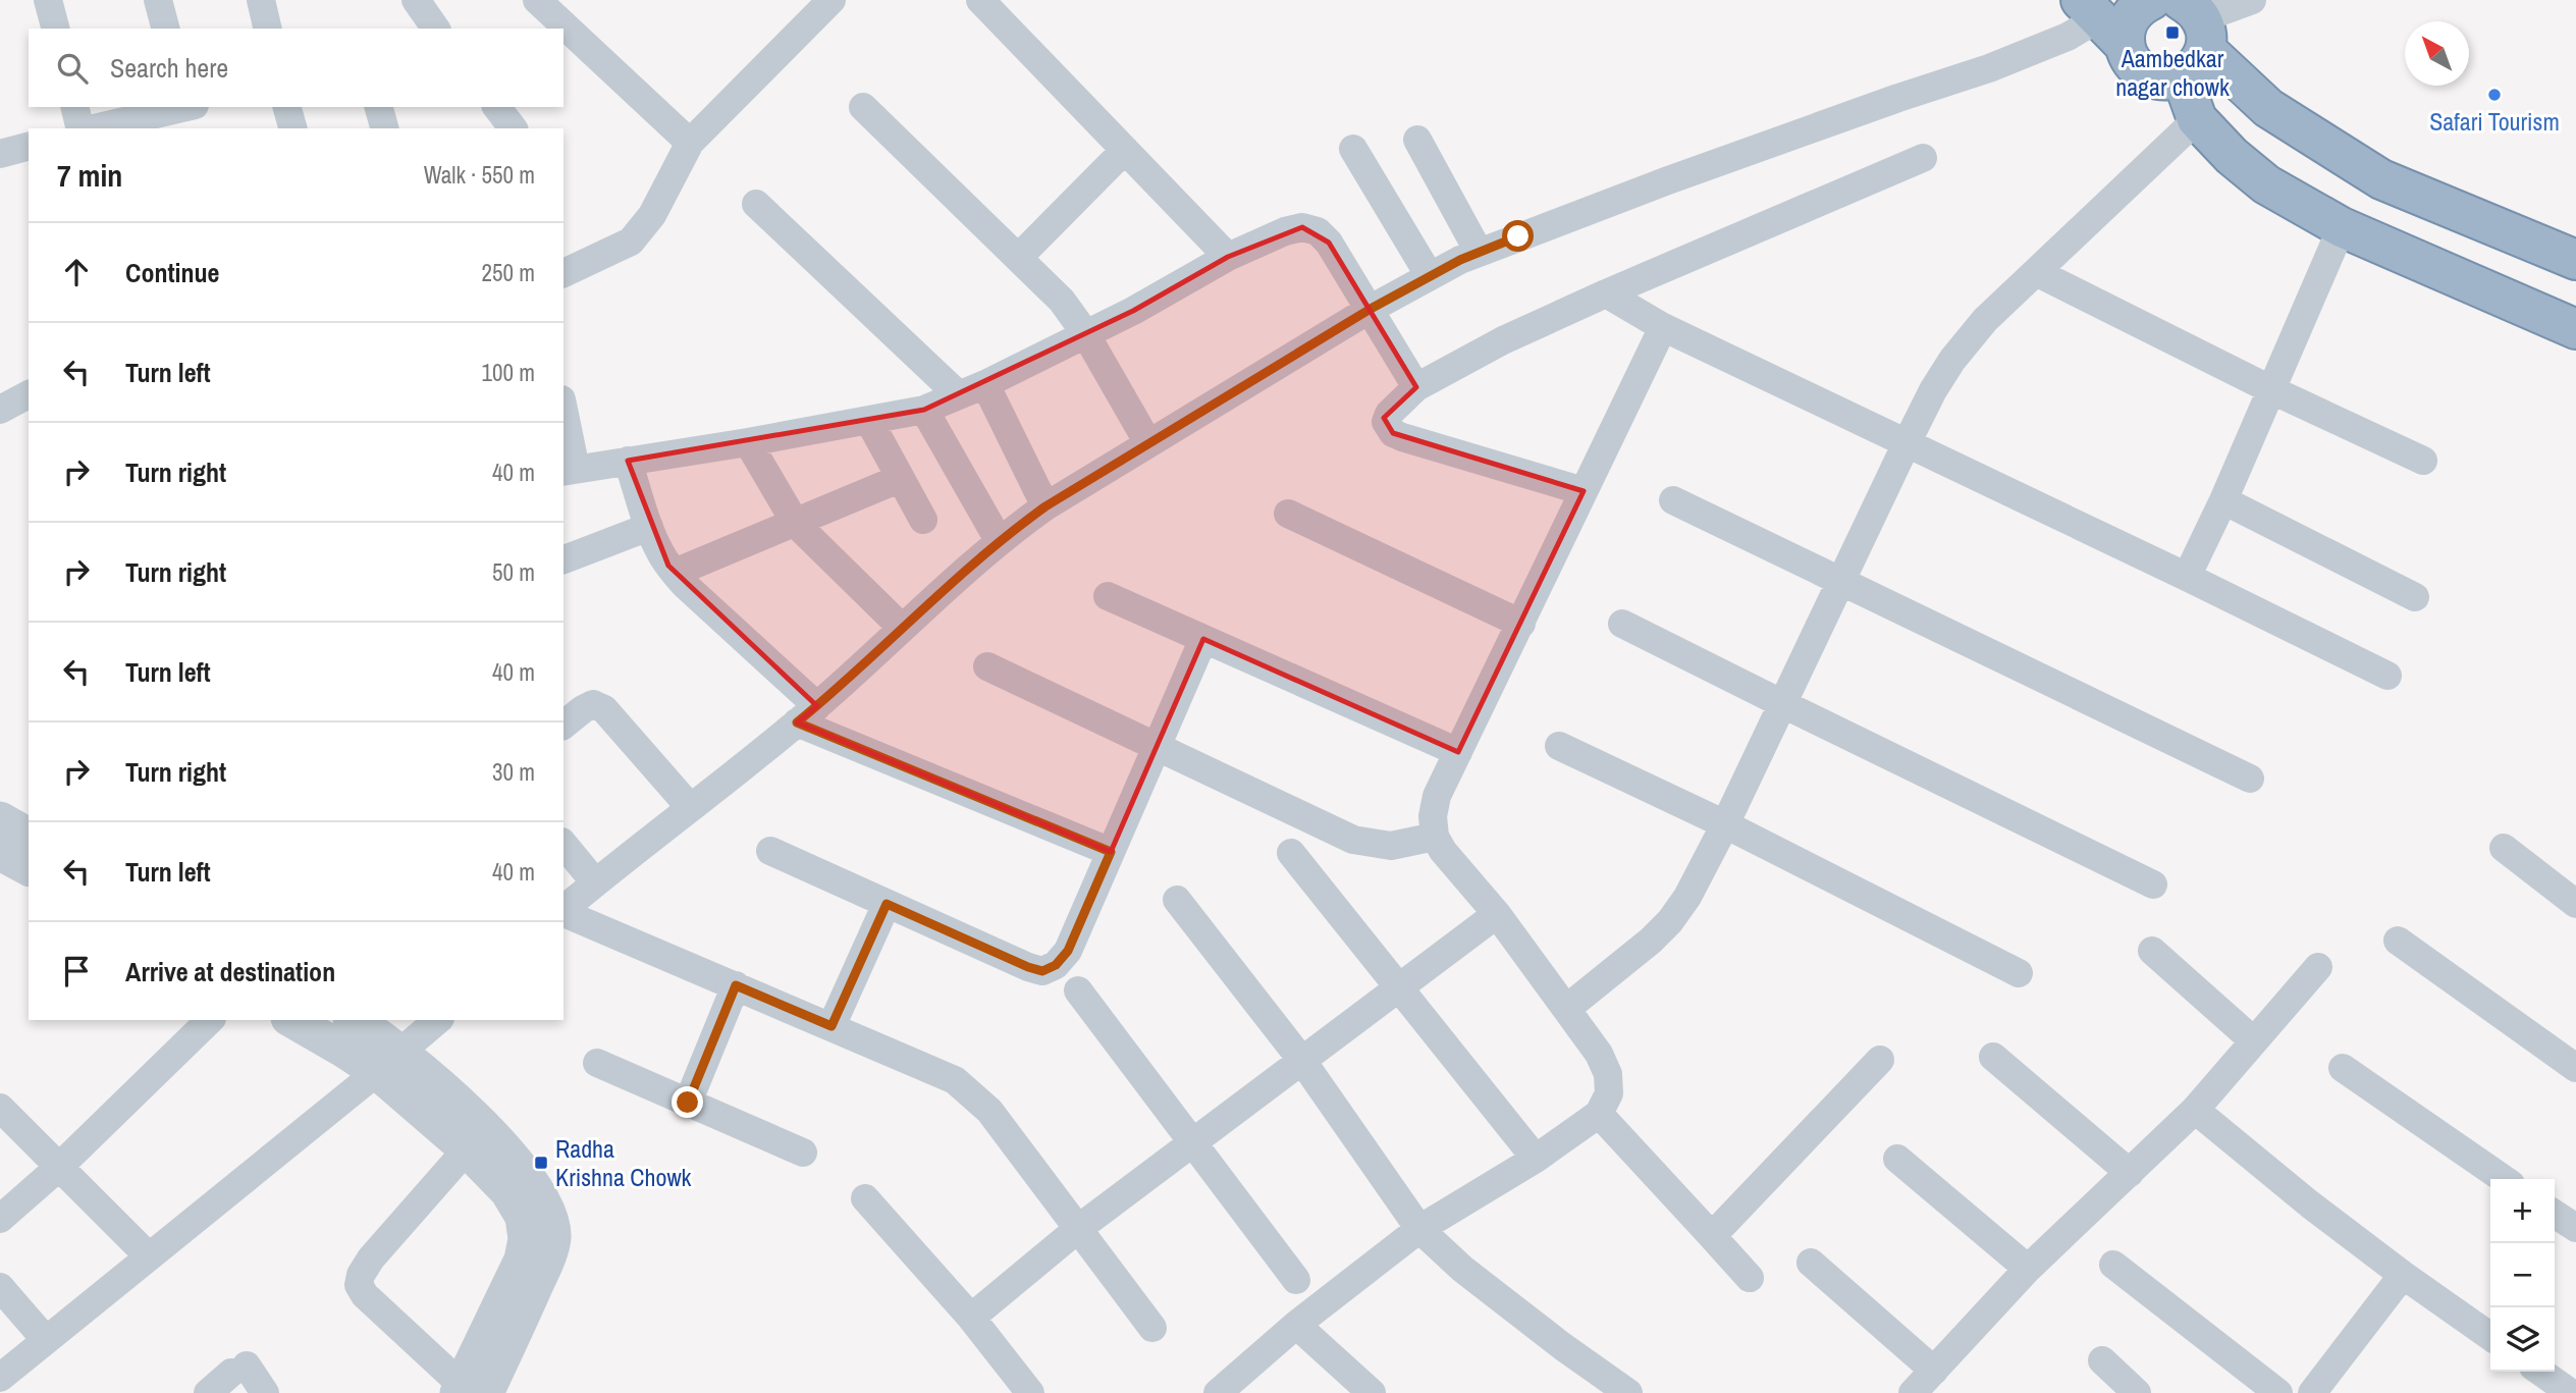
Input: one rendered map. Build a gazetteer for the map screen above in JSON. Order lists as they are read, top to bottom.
{
  "places": {
    "transit": ["Aambedkar nagar chowk", "Radha Krishna Chowk"],
    "other": ["Safari Tourism"]
  },
  "north": "top left",
  "page": {
    "search": "Search here",
    "heading": ["7 min", "Walk · 550 m"],
    "list": [
      ["Continue", "250 m"],
      ["Turn left", "100 m"],
      ["Turn right", "40 m"],
      ["Turn right", "50 m"],
      ["Turn left", "40 m"],
      ["Turn right", "30 m"],
      ["Turn left", "40 m"],
      "Arrive at destination"
    ],
    "map_buttons": ["+", "−"]
  }
}
